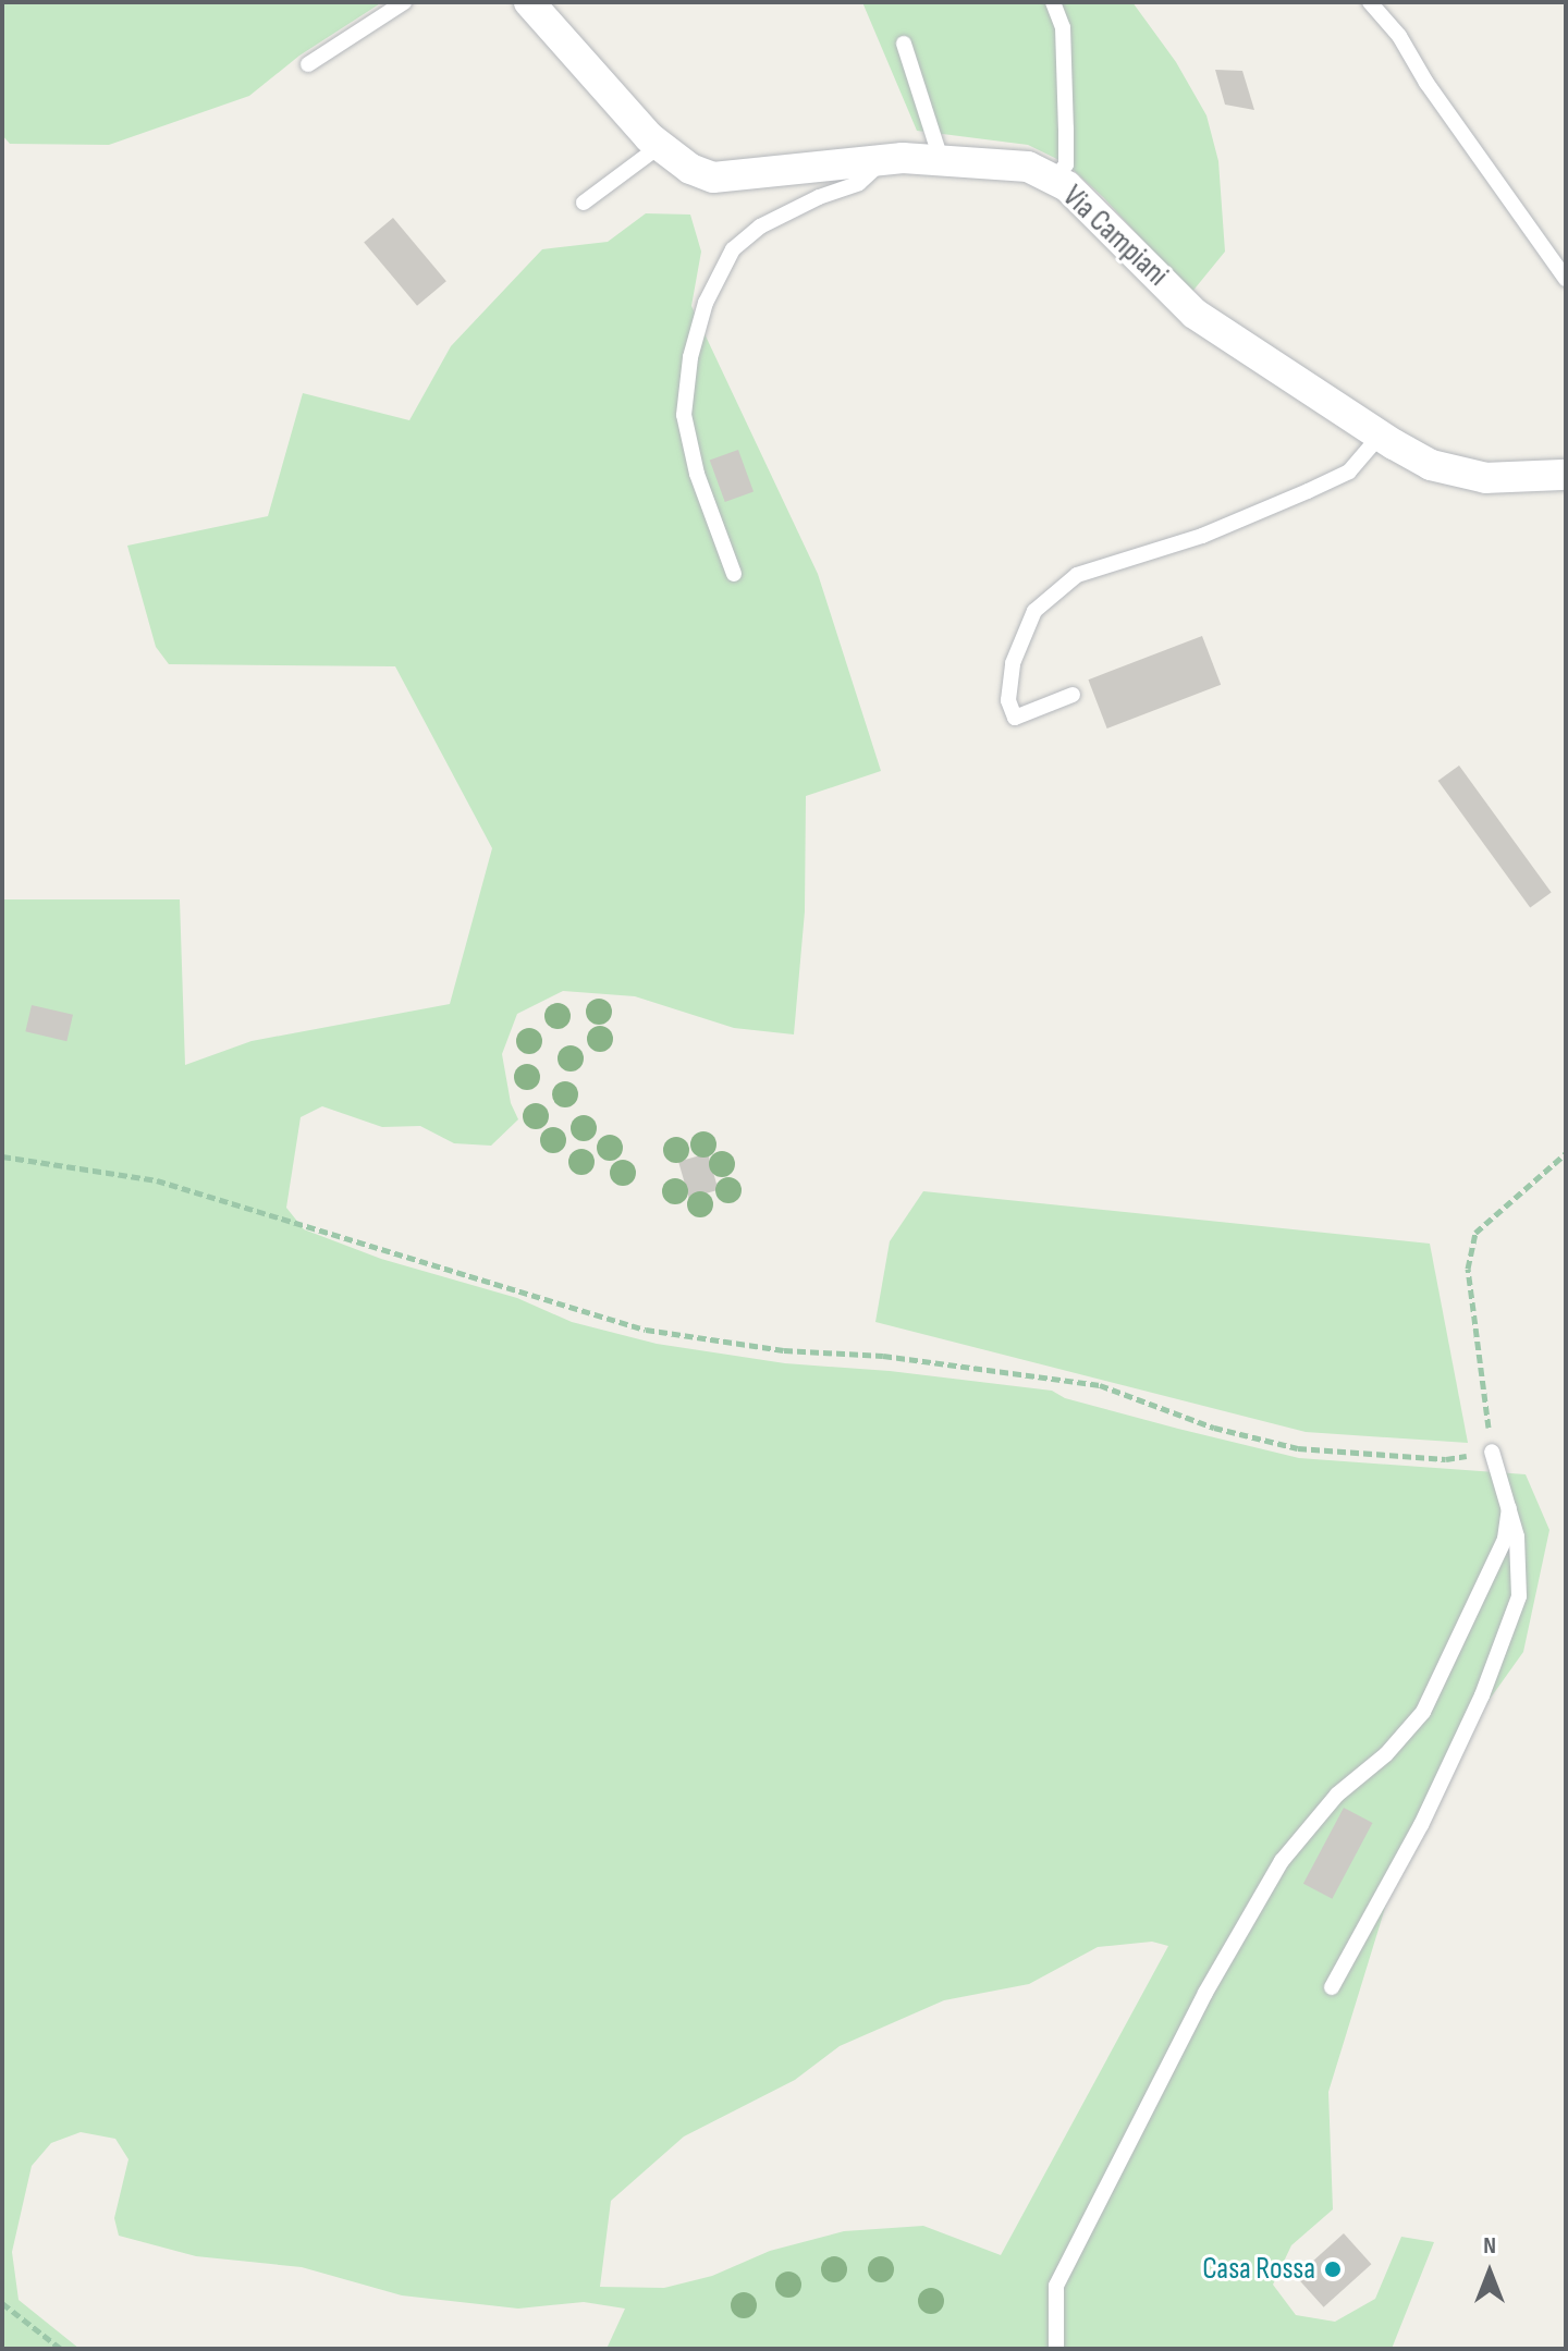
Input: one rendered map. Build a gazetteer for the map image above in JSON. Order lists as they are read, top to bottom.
{
  "streets": {
    "street": ["Via Campiani"]
  },
  "places": ["Casa Rossa"],
  "north": "top"
}
